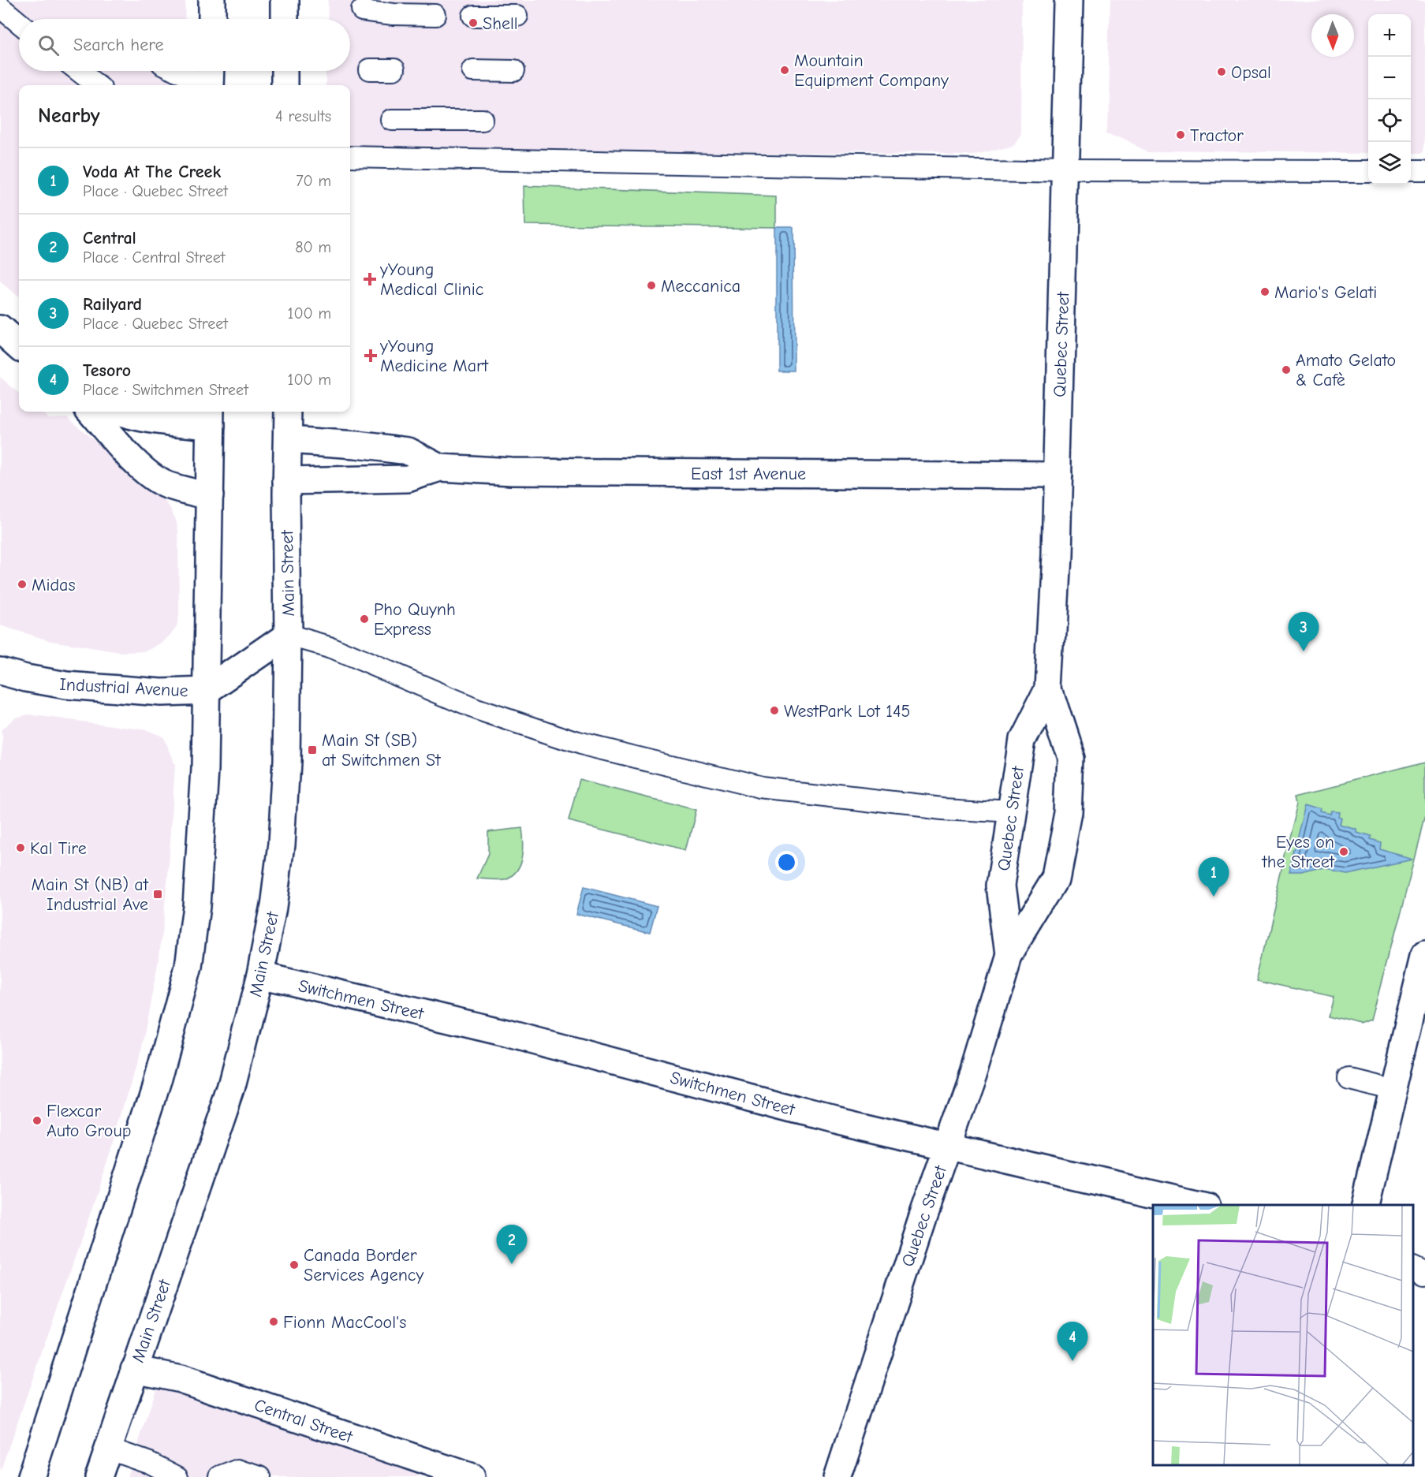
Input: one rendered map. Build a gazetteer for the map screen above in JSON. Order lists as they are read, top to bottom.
{
  "streets": {
    "main road": [
      "Quebec Street",
      "East 1st Avenue",
      "Main Street",
      "Industrial Avenue",
      "Switchmen Street",
      "Central Street"
    ]
  },
  "crossings": [
    ["Quebec Street", "East 1st Avenue"],
    ["Quebec Street", "Switchmen Street"],
    ["East 1st Avenue", "Main Street"],
    ["Main Street", "Industrial Avenue"],
    ["Main Street", "Switchmen Street"],
    ["Main Street", "Central Street"]
  ],
  "places": {
    "other": [
      "Shell",
      "Mountain Equipment Company",
      "Opsal",
      "Tractor",
      "Meccanica",
      "Mario's Gelati",
      "Amato Gelato & Cafè",
      "Midas",
      "Pho Quynh Express",
      "WestPark Lot 145",
      "Kal Tire",
      "Eyes on the Street",
      "Flexcar Auto Group",
      "Canada Border Services Agency",
      "Fionn MacCool's"
    ],
    "health": ["yYoung Medical Clinic", "yYoung Medicine Mart"],
    "transit": ["Main St (SB) at Switchmen St", "Main St (NB) at Industrial Ave"]
  },
  "north": "bottom",
  "page": {
    "map_buttons": ["+", "−"],
    "search": "Search here",
    "heading": ["Nearby", "4 results"],
    "list": [
      {
        "mark": "1",
        "name": "Voda At The Creek",
        "note": "Place · Quebec Street",
        "value": "70 m"
      },
      {
        "mark": "2",
        "name": "Central",
        "note": "Place · Central Street",
        "value": "80 m"
      },
      {
        "mark": "3",
        "name": "Railyard",
        "note": "Place · Quebec Street",
        "value": "100 m"
      },
      {
        "mark": "4",
        "name": "Tesoro",
        "note": "Place · Switchmen Street",
        "value": "100 m"
      }
    ],
    "pins": [
      "3",
      "1",
      "2",
      "4"
    ]
  }
}
